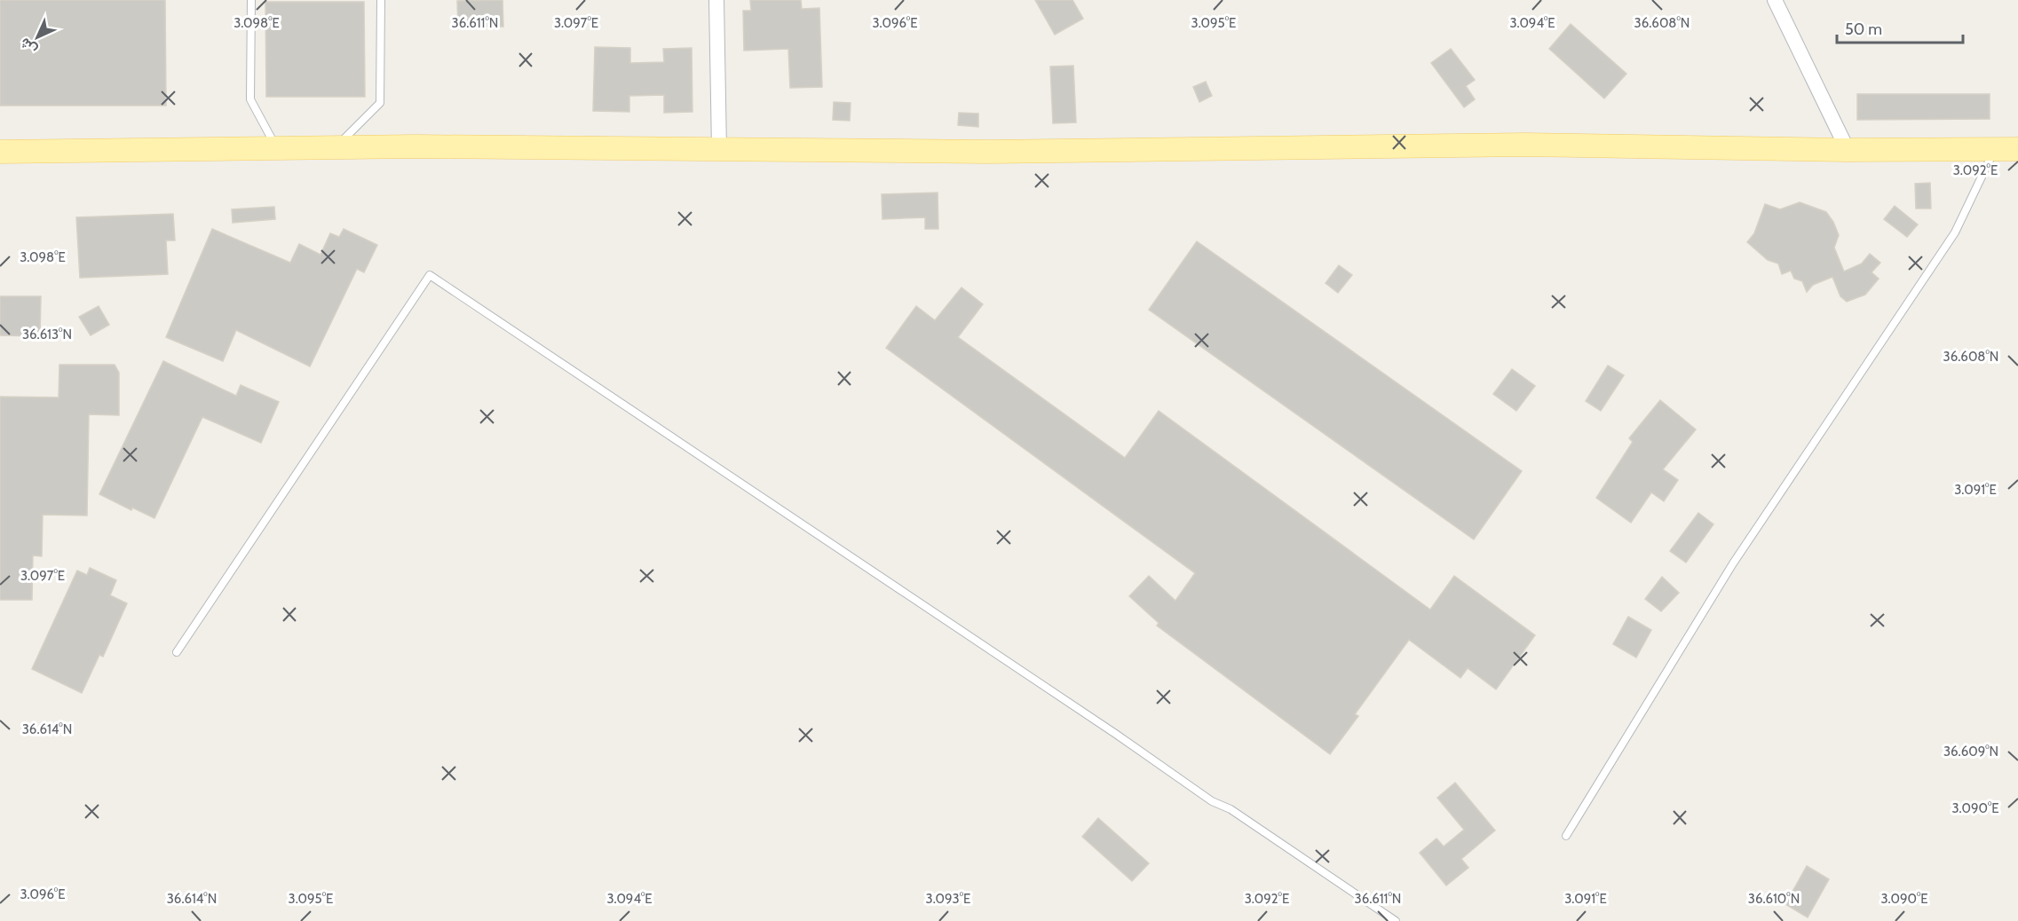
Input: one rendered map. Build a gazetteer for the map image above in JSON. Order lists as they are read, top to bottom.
{
  "scale_bar": "50 m",
  "north": "bottom left",
  "coordinates": [
    "3.098°E",
    "36.611°N",
    "3.097°E",
    "3.096°E",
    "3.095°E",
    "3.094°E",
    "36.608°N",
    "3.092°E",
    "36.613°N",
    "3.091°E",
    "36.614°N",
    "36.609°N",
    "3.090°E",
    "3.093°E",
    "36.610°N"
  ]
}
